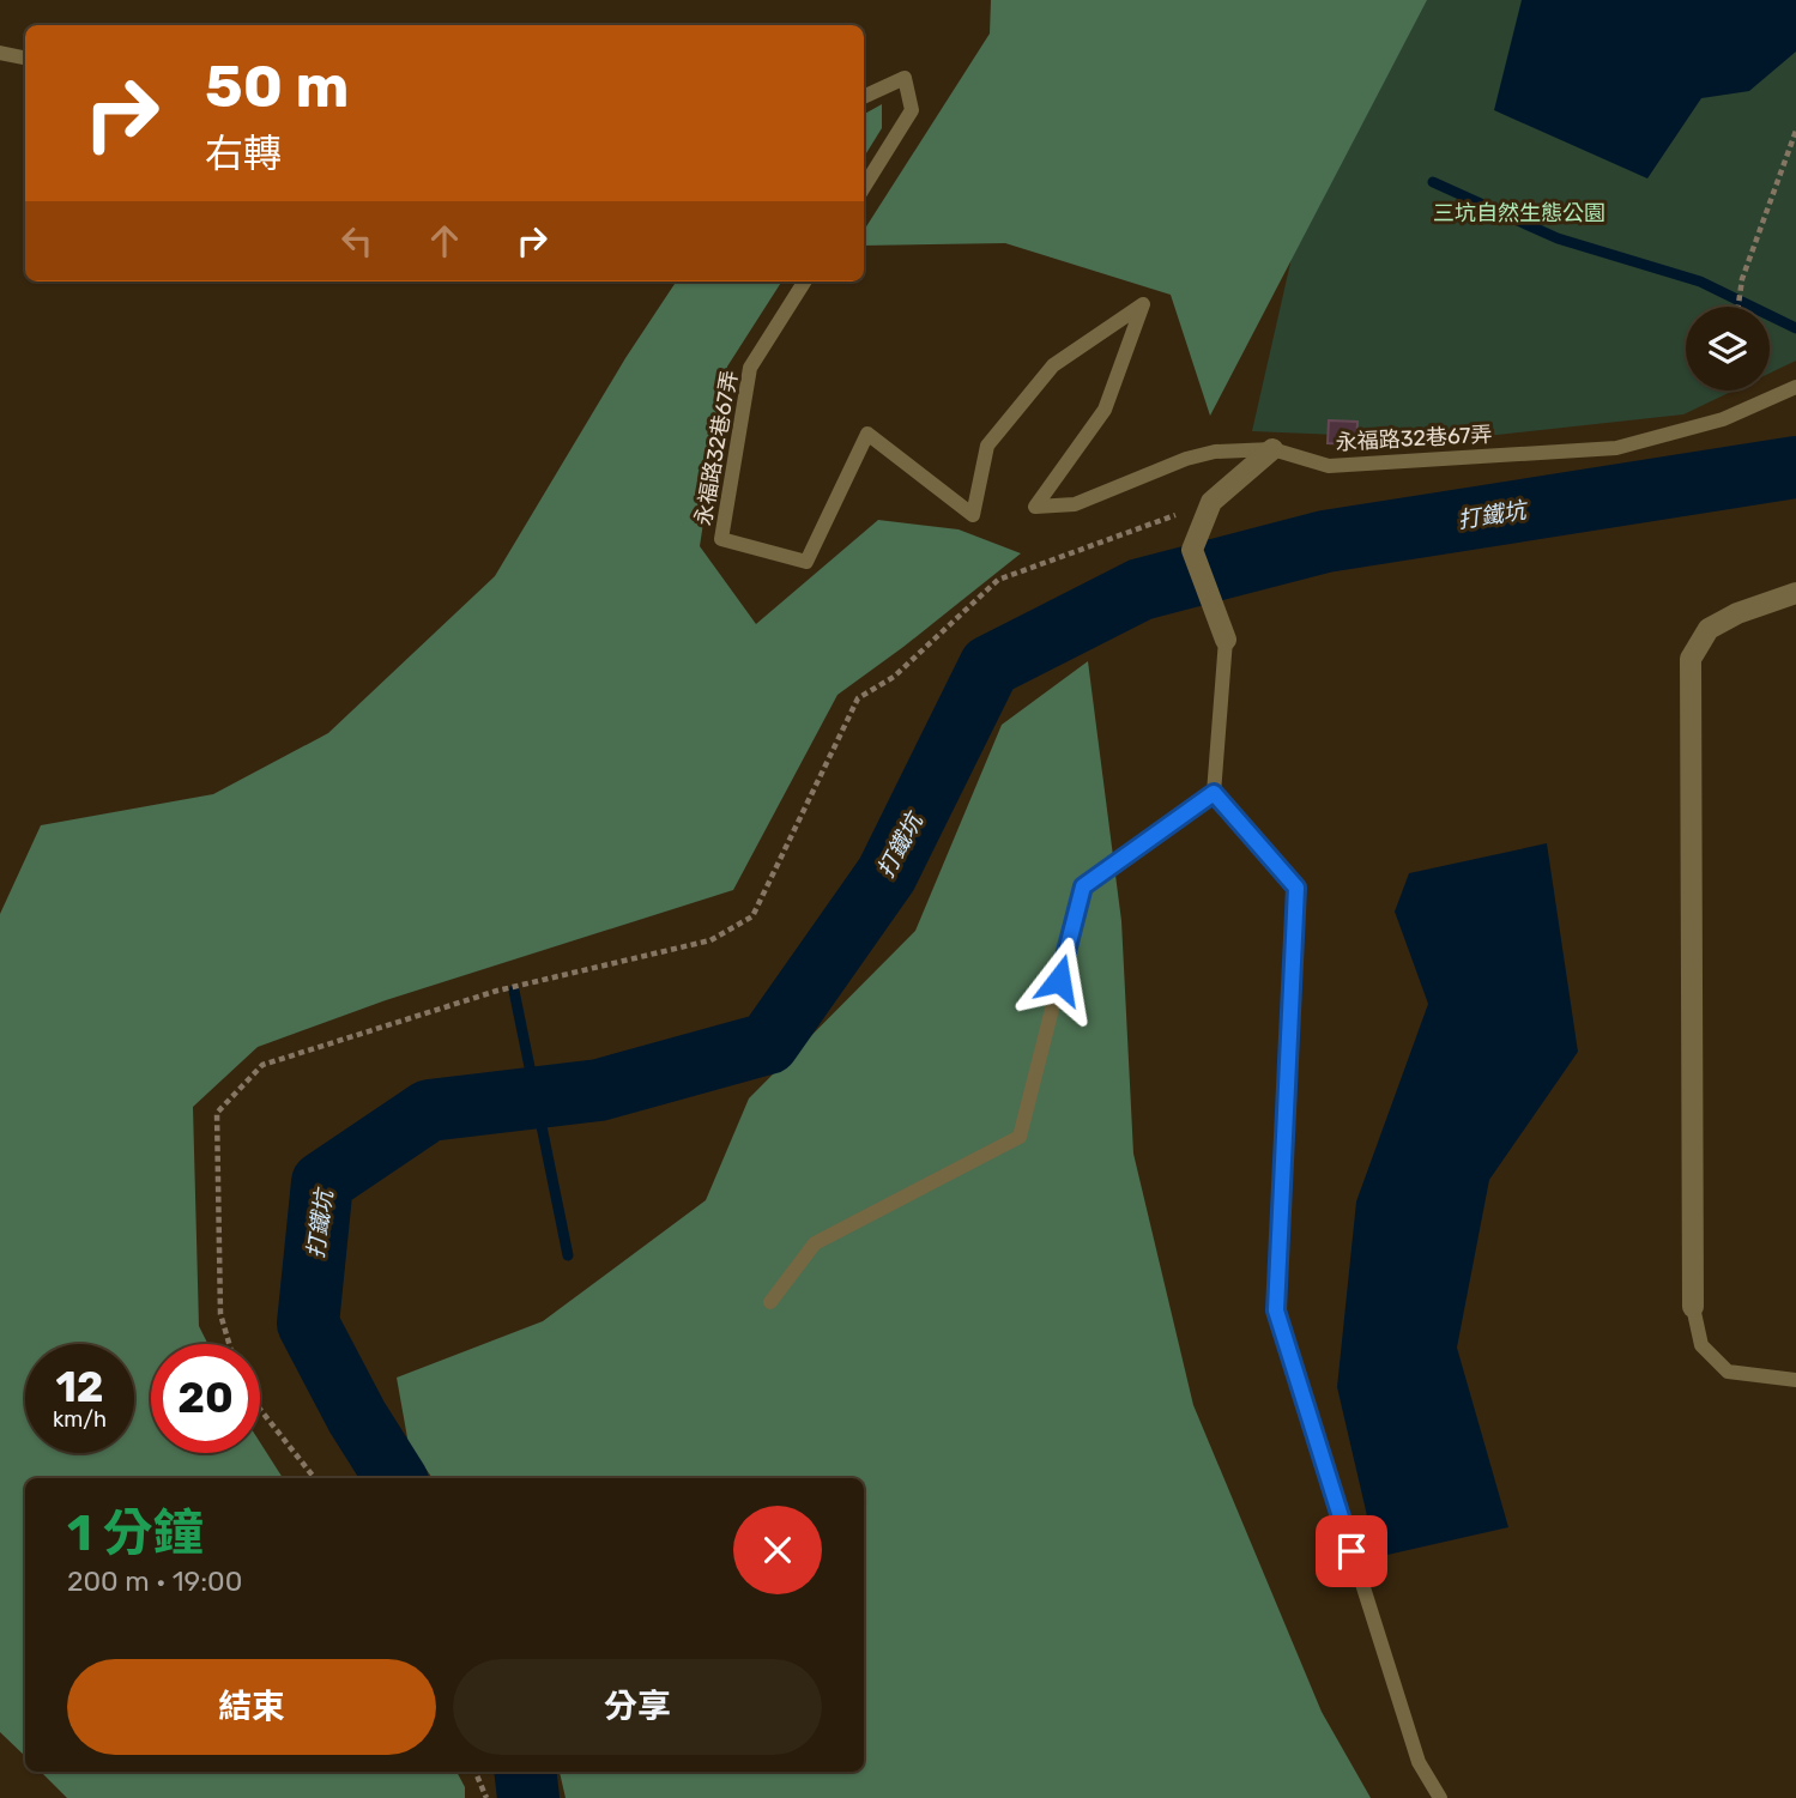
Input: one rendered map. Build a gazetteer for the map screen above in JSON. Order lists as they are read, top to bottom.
{
  "streets": {
    "lane": ["永福路32巷67弄"]
  },
  "water": ["打鐵坑"],
  "parks": ["三坑自然生態公園"],
  "page": {
    "turn": ["50 m", "右轉"],
    "speed": "12 km/h",
    "limit": "20",
    "heading": ["1 分鐘", "200 m · 19:00"],
    "buttons": ["結束", "分享"]
  }
}
